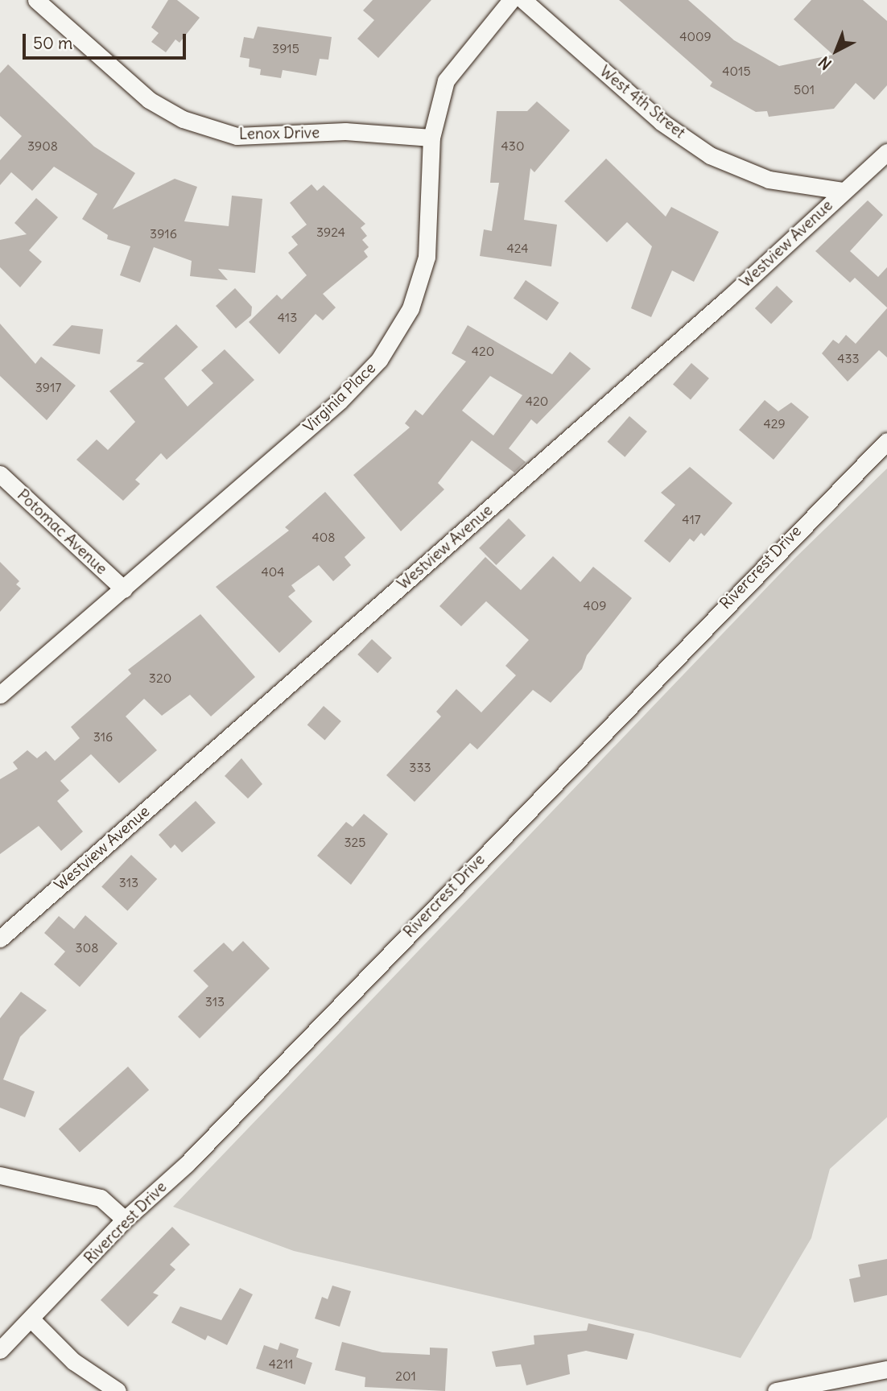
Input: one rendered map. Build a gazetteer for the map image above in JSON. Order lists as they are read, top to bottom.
{
  "streets": {
    "street": [
      "West 4th Street",
      "Lenox Drive",
      "Westview Avenue",
      "Virginia Place",
      "Potomac Avenue",
      "Rivercrest Drive"
    ]
  },
  "crossings": [
    ["West 4th Street", "Westview Avenue"],
    ["Lenox Drive", "Virginia Place"],
    ["Virginia Place", "Potomac Avenue"]
  ],
  "house_numbers": [
    "4009",
    "3915",
    "4015",
    "501",
    "3908",
    "430",
    "3924",
    "3916",
    "424",
    "413",
    "420",
    "433",
    "3917",
    "420",
    "429",
    "417",
    "408",
    "404",
    "409",
    "320",
    "316",
    "333",
    "325",
    "313",
    "308",
    "313",
    "4211",
    "201"
  ],
  "scale_bar": "50 m",
  "north": "bottom left"
}
